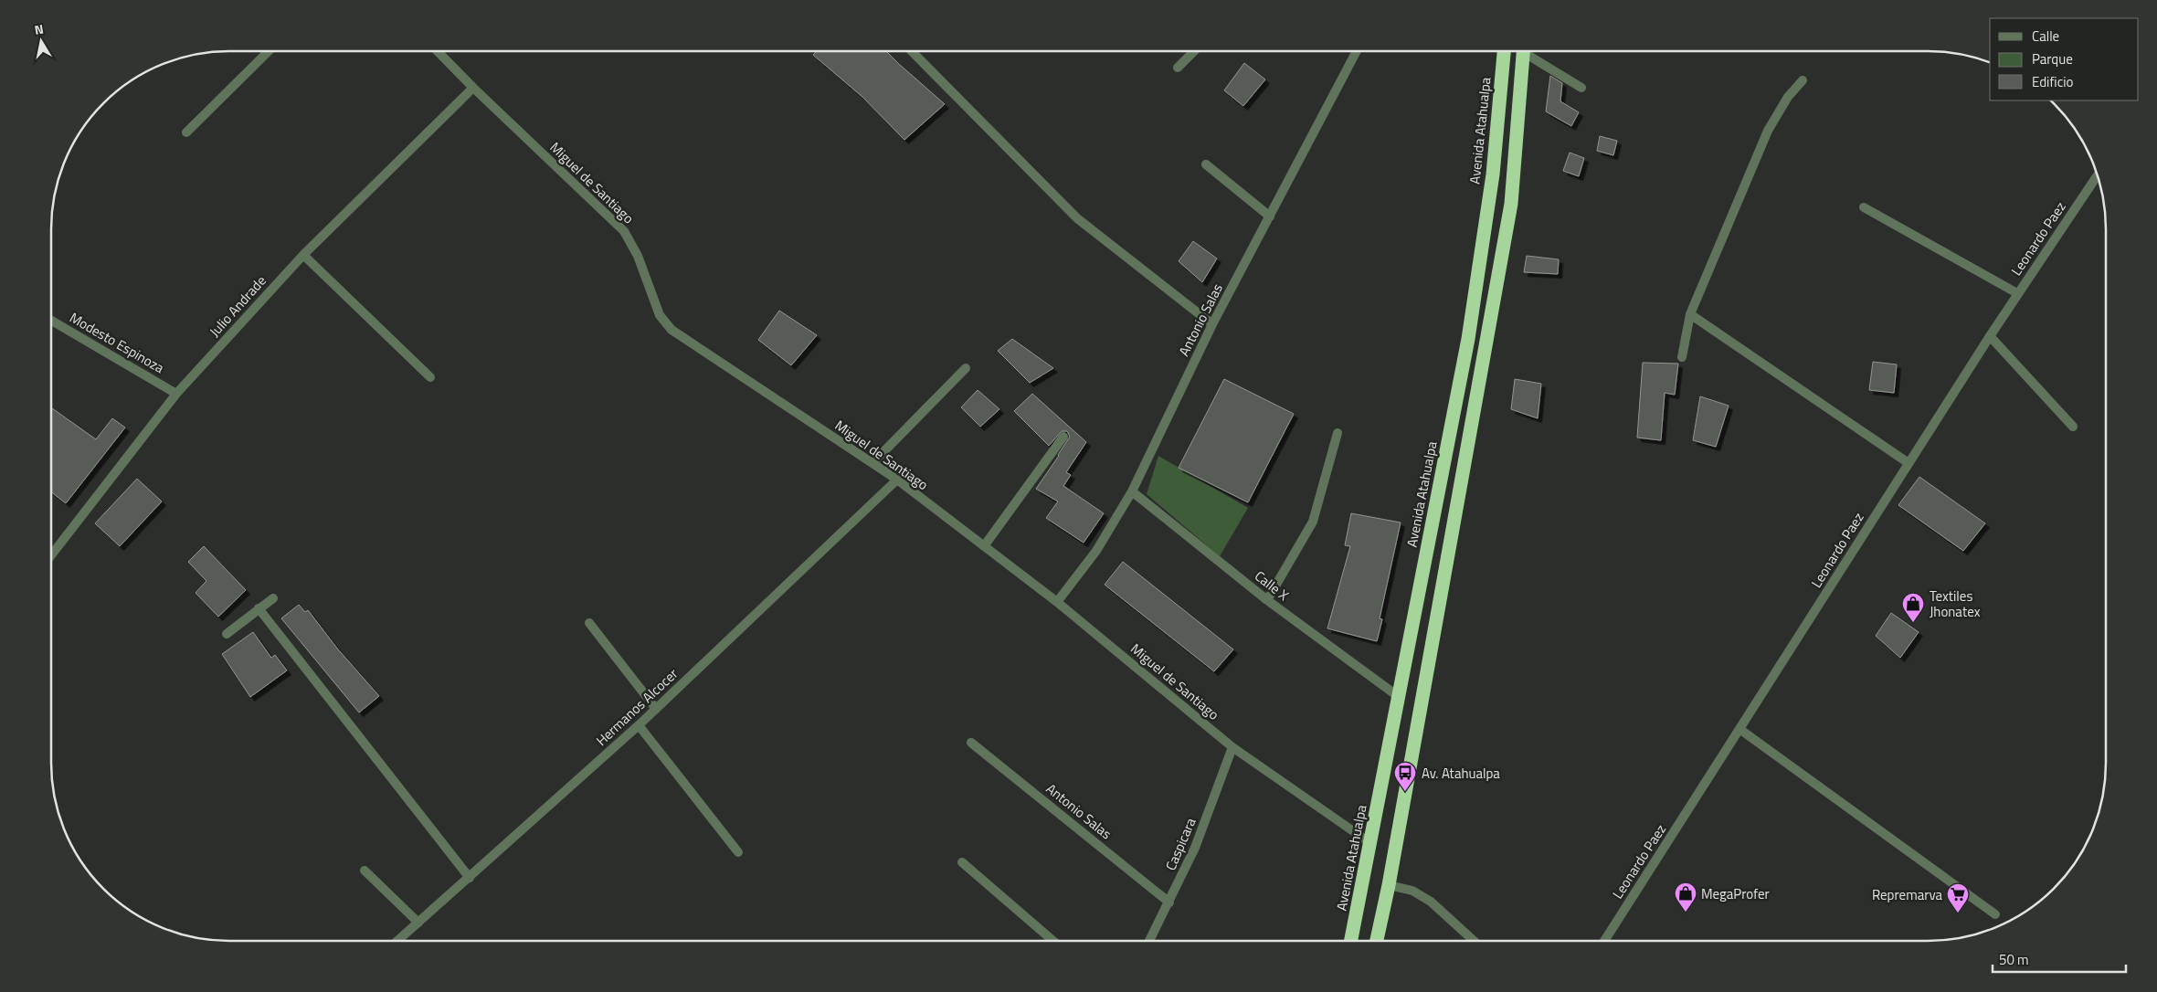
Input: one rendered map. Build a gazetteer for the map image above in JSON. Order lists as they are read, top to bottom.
{
  "streets": {
    "highway": ["Avenida Atahualpa"],
    "street": [
      "Miguel de Santiago",
      "Leonardo Paez",
      "Julio Andrade",
      "Antonio Salas",
      "Modesto Espinoza",
      "Calle X",
      "Hermanos Alcocer",
      "Caspicara"
    ]
  },
  "crossings": [
    ["Avenida Atahualpa", "Miguel de Santiago"],
    ["Avenida Atahualpa", "Calle X"],
    ["Miguel de Santiago", "Julio Andrade"],
    ["Miguel de Santiago", "Antonio Salas"],
    ["Miguel de Santiago", "Hermanos Alcocer"],
    ["Miguel de Santiago", "Caspicara"],
    ["Julio Andrade", "Modesto Espinoza"],
    ["Antonio Salas", "Calle X"],
    ["Antonio Salas", "Caspicara"]
  ],
  "places": {
    "shop": ["Textiles Jhonatex", "MegaProfer"],
    "bus stop": ["Av. Atahualpa"],
    "supermarket": ["Repremarva"]
  },
  "legend": ["Calle", "Parque", "Edificio"],
  "scale_bar": "50 m",
  "north": "top"
}
